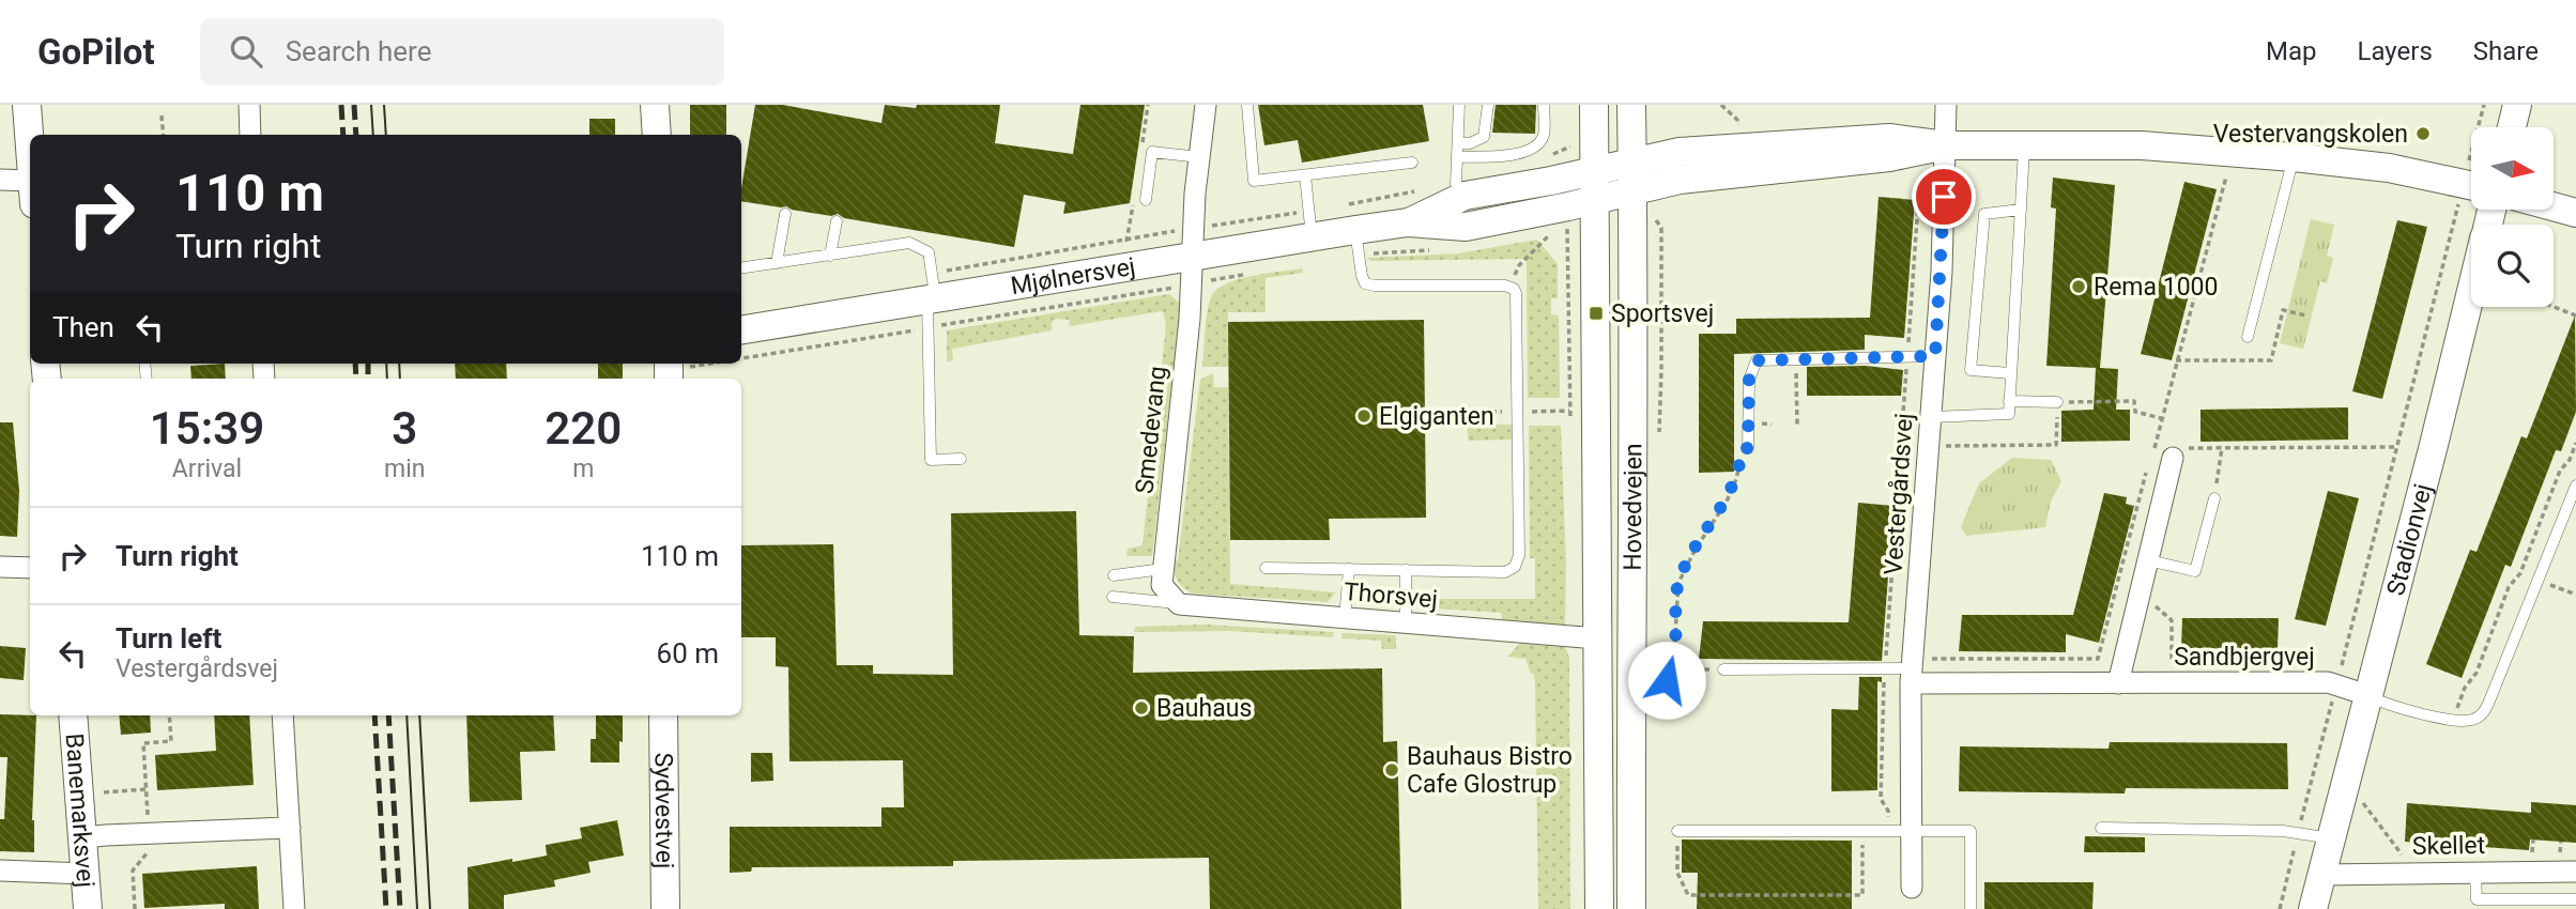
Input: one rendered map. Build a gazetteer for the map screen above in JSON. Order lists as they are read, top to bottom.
{
  "streets": {
    "street": [
      "Mjølnersvej",
      "Smedevang",
      "Vestergårdsvej",
      "Hovedvejen",
      "Stadionvej",
      "Thorsvej",
      "Sandbjergvej",
      "Banemarksvej",
      "Sydvestvej",
      "Skellet"
    ]
  },
  "crossings": [
    ["Mjølnersvej", "Smedevang"],
    ["Mjølnersvej", "Hovedvejen"],
    ["Smedevang", "Thorsvej"],
    ["Vestergårdsvej", "Sandbjergvej"],
    ["Hovedvejen", "Thorsvej"],
    ["Stadionvej", "Sandbjergvej"],
    ["Stadionvej", "Skellet"]
  ],
  "places": {
    "other": [
      "Vestervangskolen",
      "Rema 1000",
      "Elgiganten",
      "Bauhaus",
      "Bauhaus Bistro Cafe Glostrup"
    ],
    "transit": ["Sportsvej"]
  },
  "north": "right",
  "page": {
    "header": "GoPilot",
    "search": "Search here",
    "nav": ["Map", "Layers", "Share"],
    "turn": ["110 m", "Turn right"],
    "then": "Then",
    "eta": [
      "15:39",
      "Arrival",
      "3",
      "min",
      "220",
      "m"
    ],
    "list": [
      {
        "name": "Turn right",
        "value": "110 m"
      },
      {
        "name": "Turn left",
        "note": "Vestergårdsvej",
        "value": "60 m"
      }
    ]
  }
}
